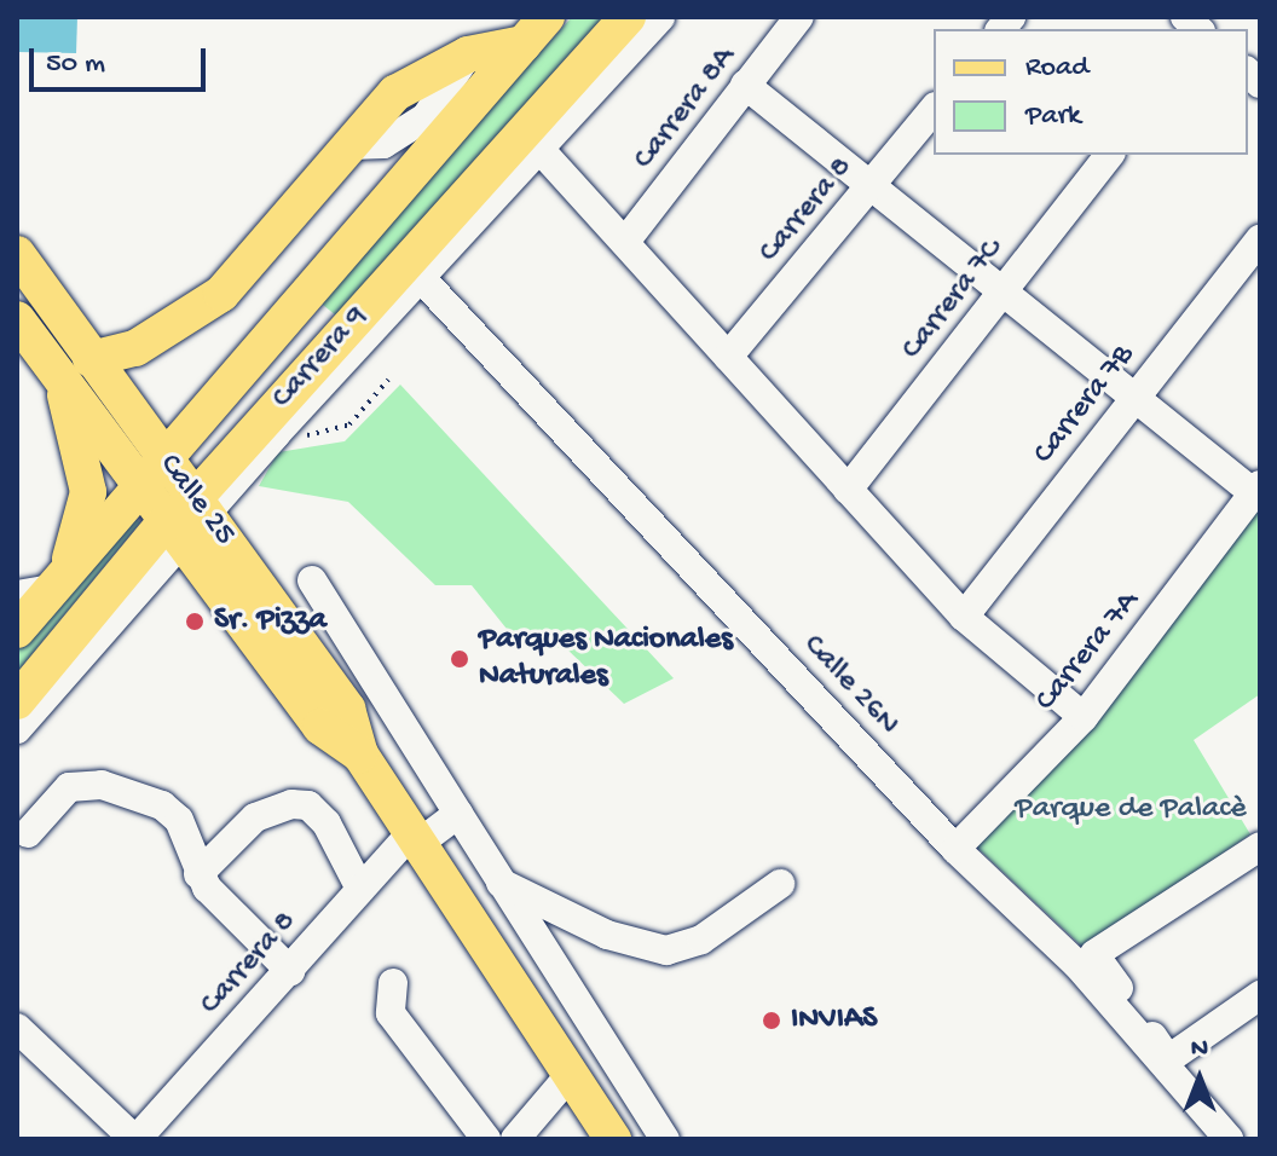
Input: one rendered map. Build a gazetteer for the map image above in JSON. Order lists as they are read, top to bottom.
{
  "streets": {
    "main road": ["Carrera 9", "Calle 25"],
    "street": [
      "Carrera 8A",
      "Carrera 8",
      "Carrera 7C",
      "Carrera 7B",
      "Carrera 7A",
      "Calle 26N"
    ]
  },
  "crossings": [
    ["Carrera 8", "Calle 25"],
    ["Carrera 9", "Calle 25"],
    ["Carrera 7A", "Calle 26N"]
  ],
  "parks": ["Parque de Palacè"],
  "places": ["Sr. Pizza", "Parques Nacionales Naturales", "INVIAS"],
  "legend": ["Road", "Park"],
  "scale_bar": "50 m",
  "north": "top"
}
